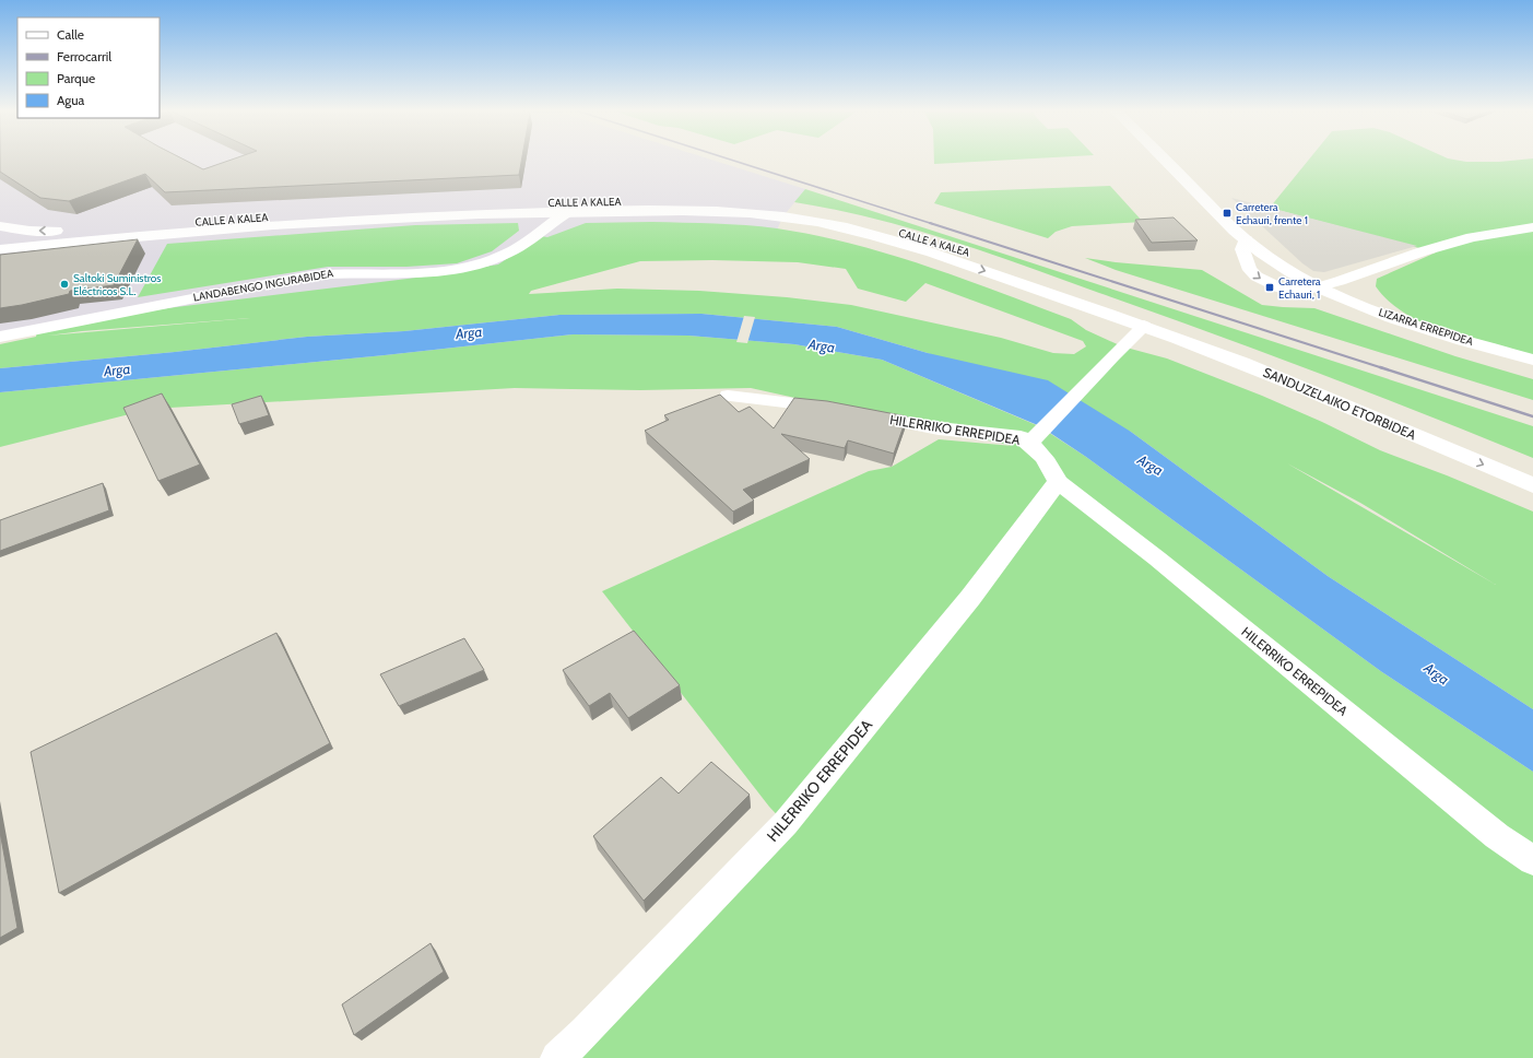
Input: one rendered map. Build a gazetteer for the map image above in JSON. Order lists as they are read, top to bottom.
{
  "streets": {
    "main road": ["CALLE A KALEA", "LIZARRA ERREPIDEA", "SANDUZELAIKO ETORBIDEA"],
    "street": ["LANDABENGO INGURABIDEA", "HILERRIKO ERREPIDEA"]
  },
  "crossings": [
    ["CALLE A KALEA", "LANDABENGO INGURABIDEA"],
    ["CALLE A KALEA", "SANDUZELAIKO ETORBIDEA"]
  ],
  "water": ["Arga"],
  "places": {
    "transit": ["Carretera Echauri, frente 1", "Carretera Echauri, 1"],
    "other": ["Saltoki Suministros Eléctricos S.L."]
  },
  "legend": [
    "Calle",
    "Ferrocarril",
    "Parque",
    "Agua"
  ]
}
